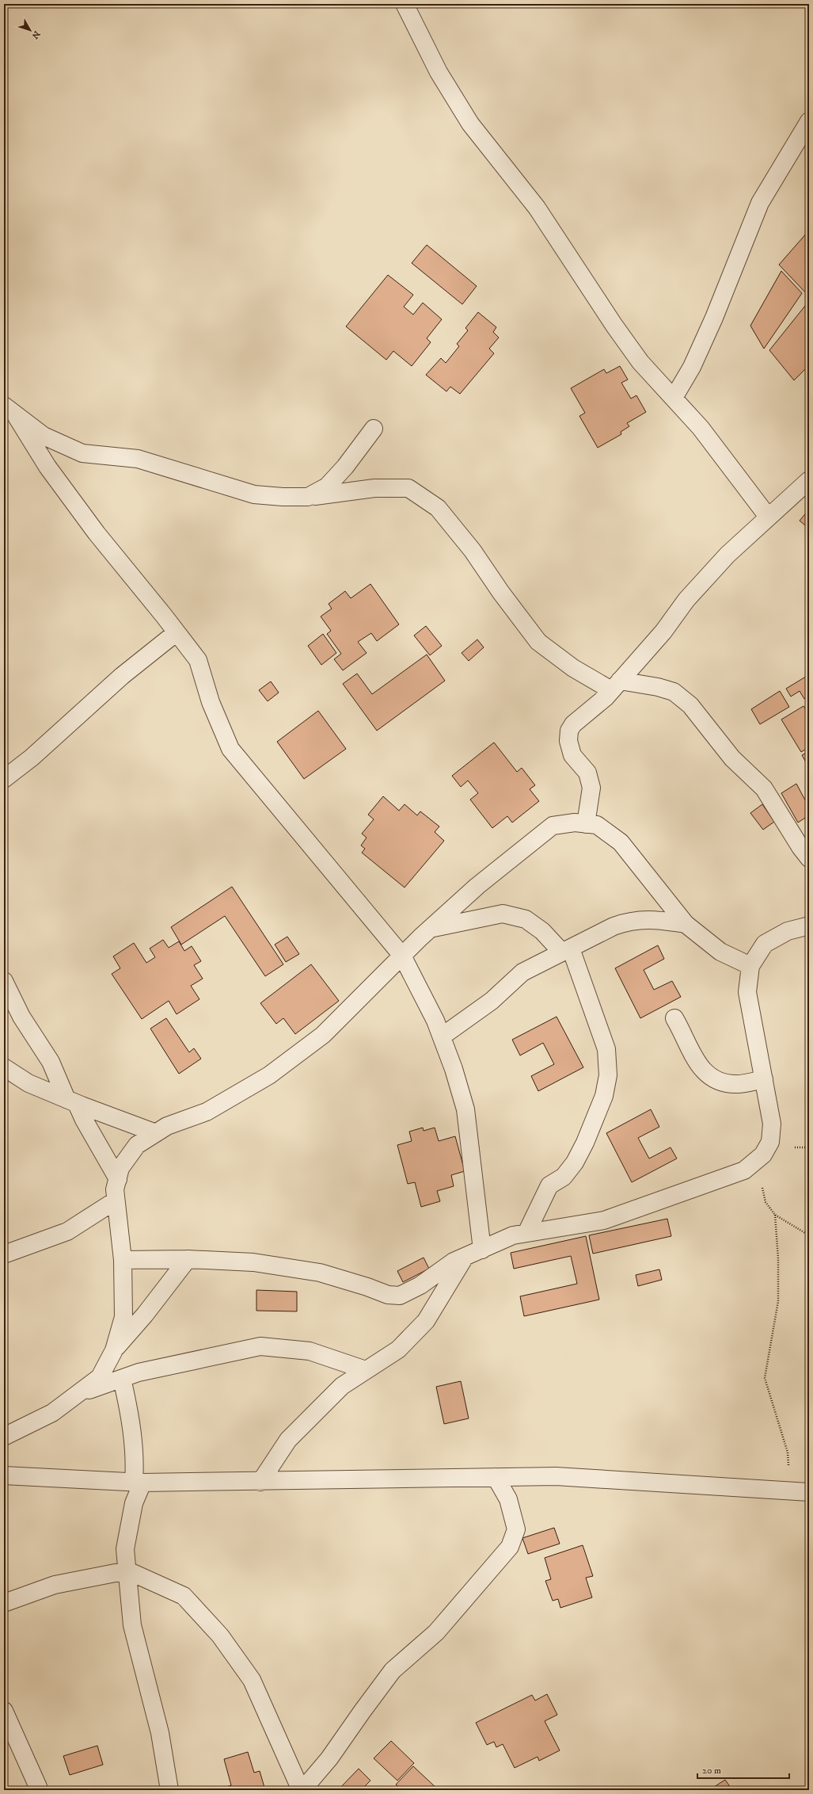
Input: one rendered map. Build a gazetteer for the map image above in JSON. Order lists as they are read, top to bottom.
{
  "scale_bar": "20 m",
  "north": "bottom right"
}
